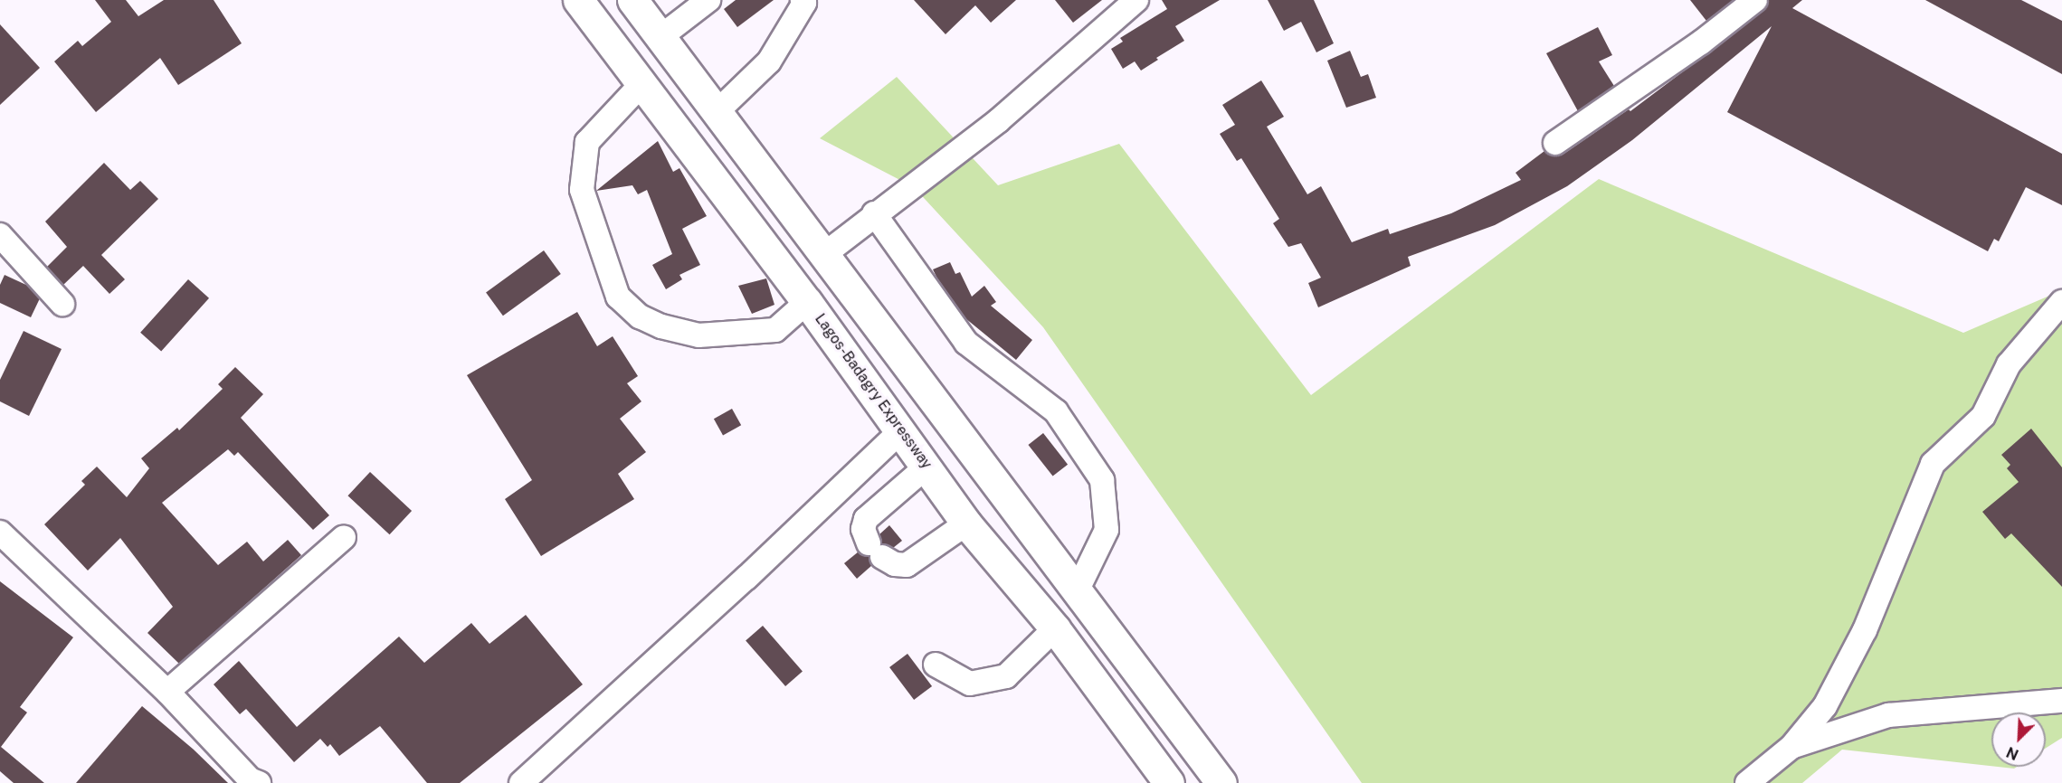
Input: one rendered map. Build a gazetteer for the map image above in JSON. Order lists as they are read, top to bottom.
{
  "streets": {
    "highway": ["Lagos-Badagry Expressway"]
  },
  "north": "bottom left"
}
